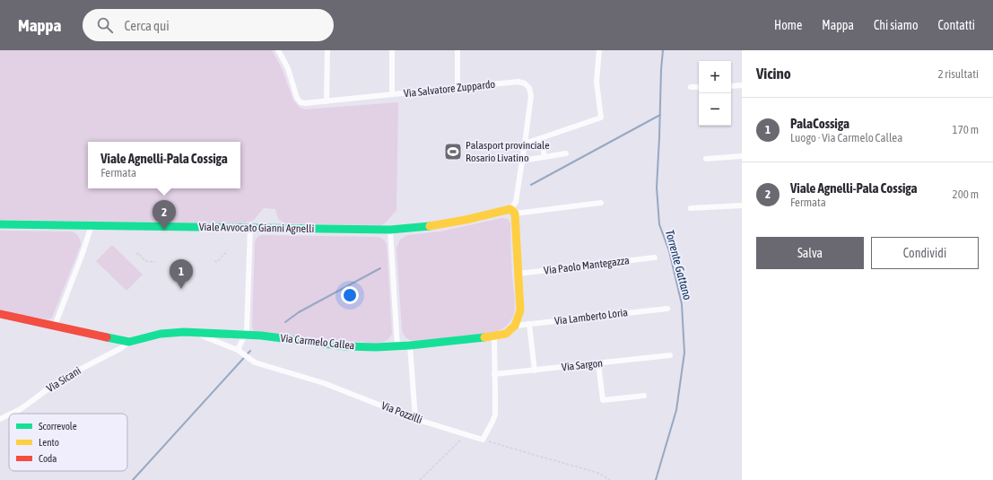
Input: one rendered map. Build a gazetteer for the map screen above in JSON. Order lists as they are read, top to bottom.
{
  "streets": {
    "street": [
      "Via Salvatore Zuppardo",
      "Viale Avvocato Gianni Agnelli",
      "Via Paolo Mantegazza",
      "Via Lamberto Loria",
      "Via Carmelo Callea",
      "Via Sargon",
      "Via Sicani",
      "Via Pozzilli"
    ]
  },
  "crossings": [
    ["Via Salvatore Zuppardo", "Viale Avvocato Gianni Agnelli"],
    ["Via Lamberto Loria", "Via Carmelo Callea"],
    ["Via Carmelo Callea", "Via Sicani"],
    ["Via Carmelo Callea", "Via Pozzilli"]
  ],
  "water": ["Torrente Gattano"],
  "places": {
    "sports": ["Palasport provinciale Rosario Livatino"]
  },
  "legend": ["Scorrevole", "Lento", "Coda"],
  "page": {
    "header": "Mappa",
    "search": "Cerca qui",
    "nav": [
      "Home",
      "Mappa",
      "Chi siamo",
      "Contatti"
    ],
    "heading": ["Vicino", "2 risultati"],
    "map_buttons": ["+", "−"],
    "list": [
      {
        "mark": "1",
        "name": "PalaCossiga",
        "note": "Luogo · Via Carmelo Callea",
        "value": "170 m"
      },
      {
        "mark": "2",
        "name": "Viale Agnelli-Pala Cossiga",
        "note": "Fermata",
        "value": "200 m"
      }
    ],
    "popup": ["Viale Agnelli-Pala Cossiga", "Fermata"],
    "pins": ["2", "1"],
    "buttons": ["Salva", "Condividi"]
  }
}
